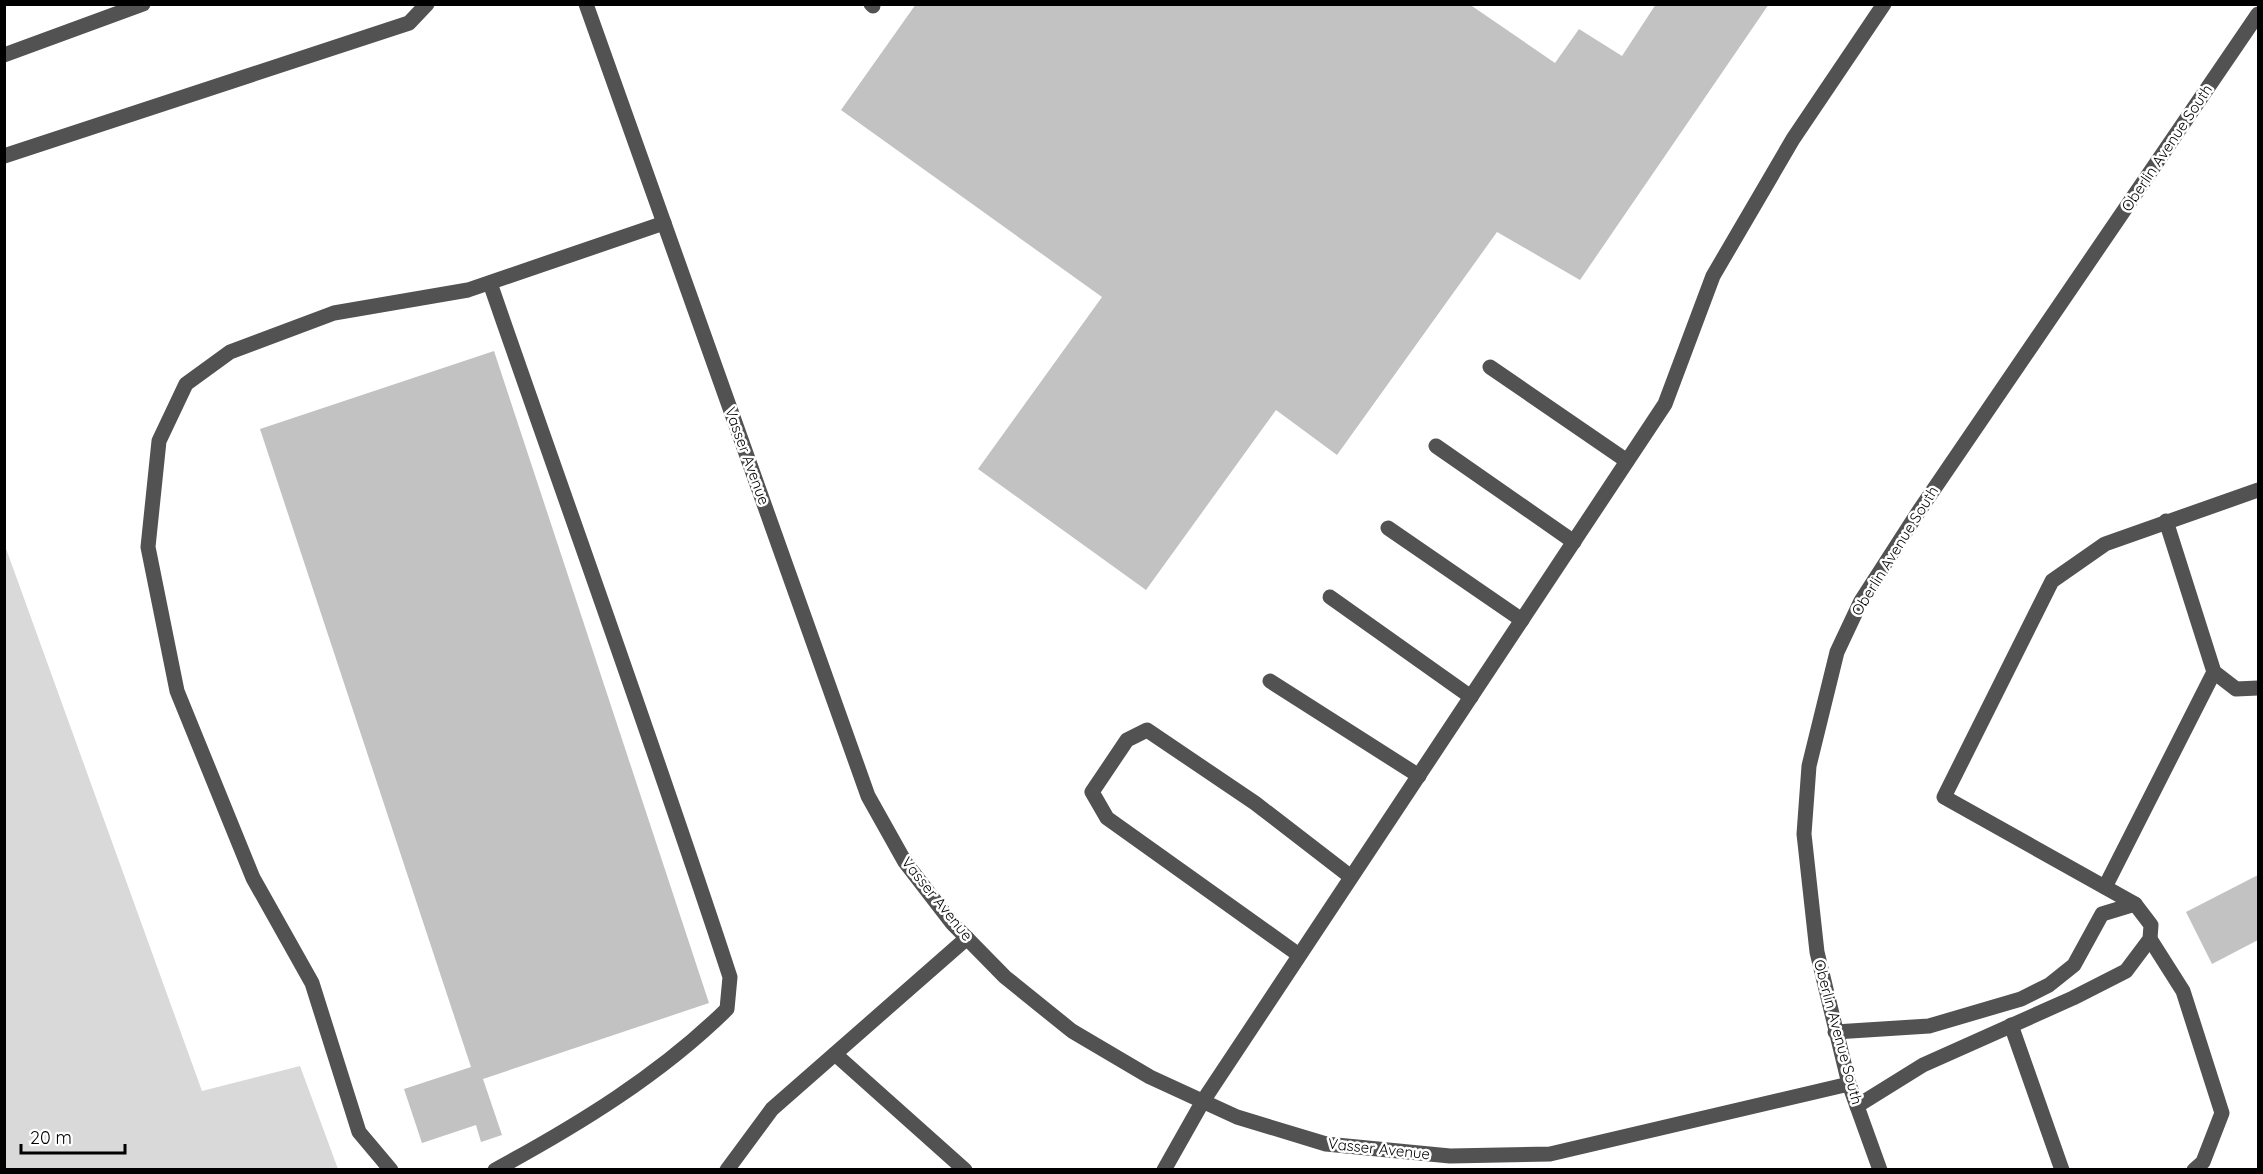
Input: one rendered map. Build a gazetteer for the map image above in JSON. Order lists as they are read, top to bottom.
{
  "streets": {
    "street": ["Oberlin Avenue South", "Vasser Avenue"]
  },
  "crossings": [
    ["Oberlin Avenue South", "Vasser Avenue"]
  ],
  "scale_bar": "20 m"
}
